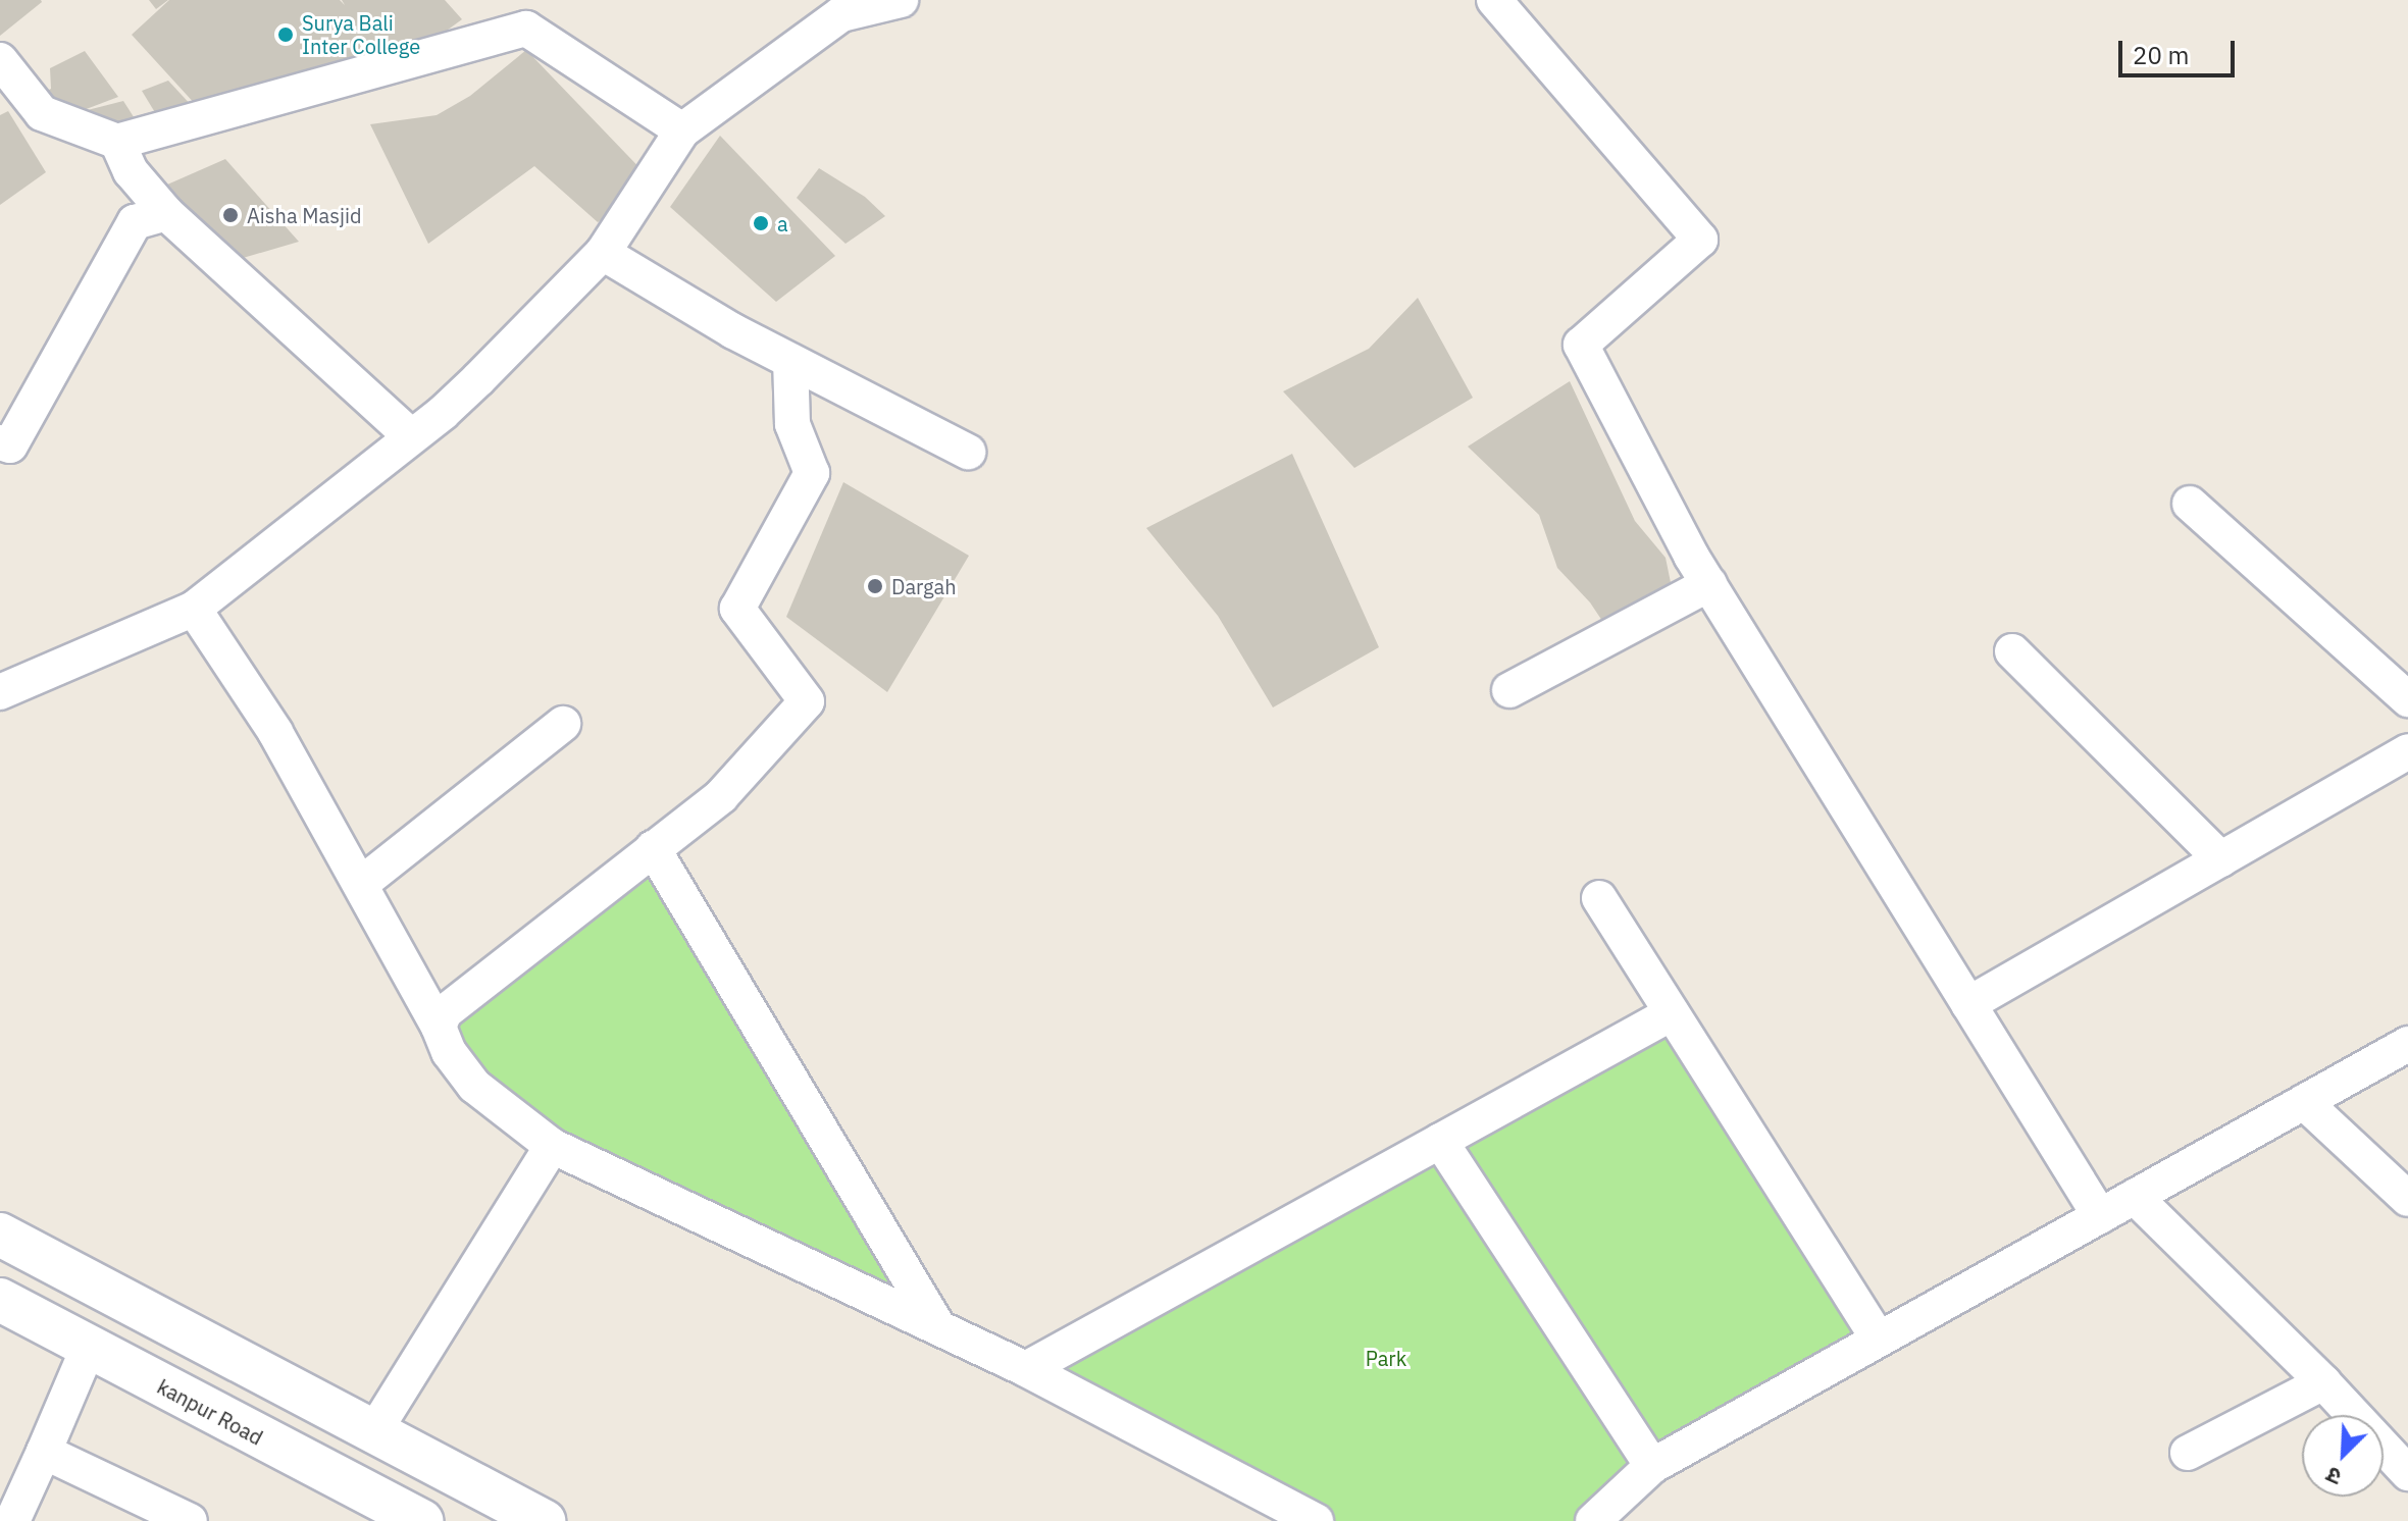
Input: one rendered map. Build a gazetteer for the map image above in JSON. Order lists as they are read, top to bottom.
{
  "streets": {
    "street": ["kanpur Road"]
  },
  "parks": ["Park"],
  "places": [
    "Surya Bali Inter College",
    "Aisha Masjid",
    "a",
    "Dargah"
  ],
  "scale_bar": "20 m",
  "north": "bottom left"
}
